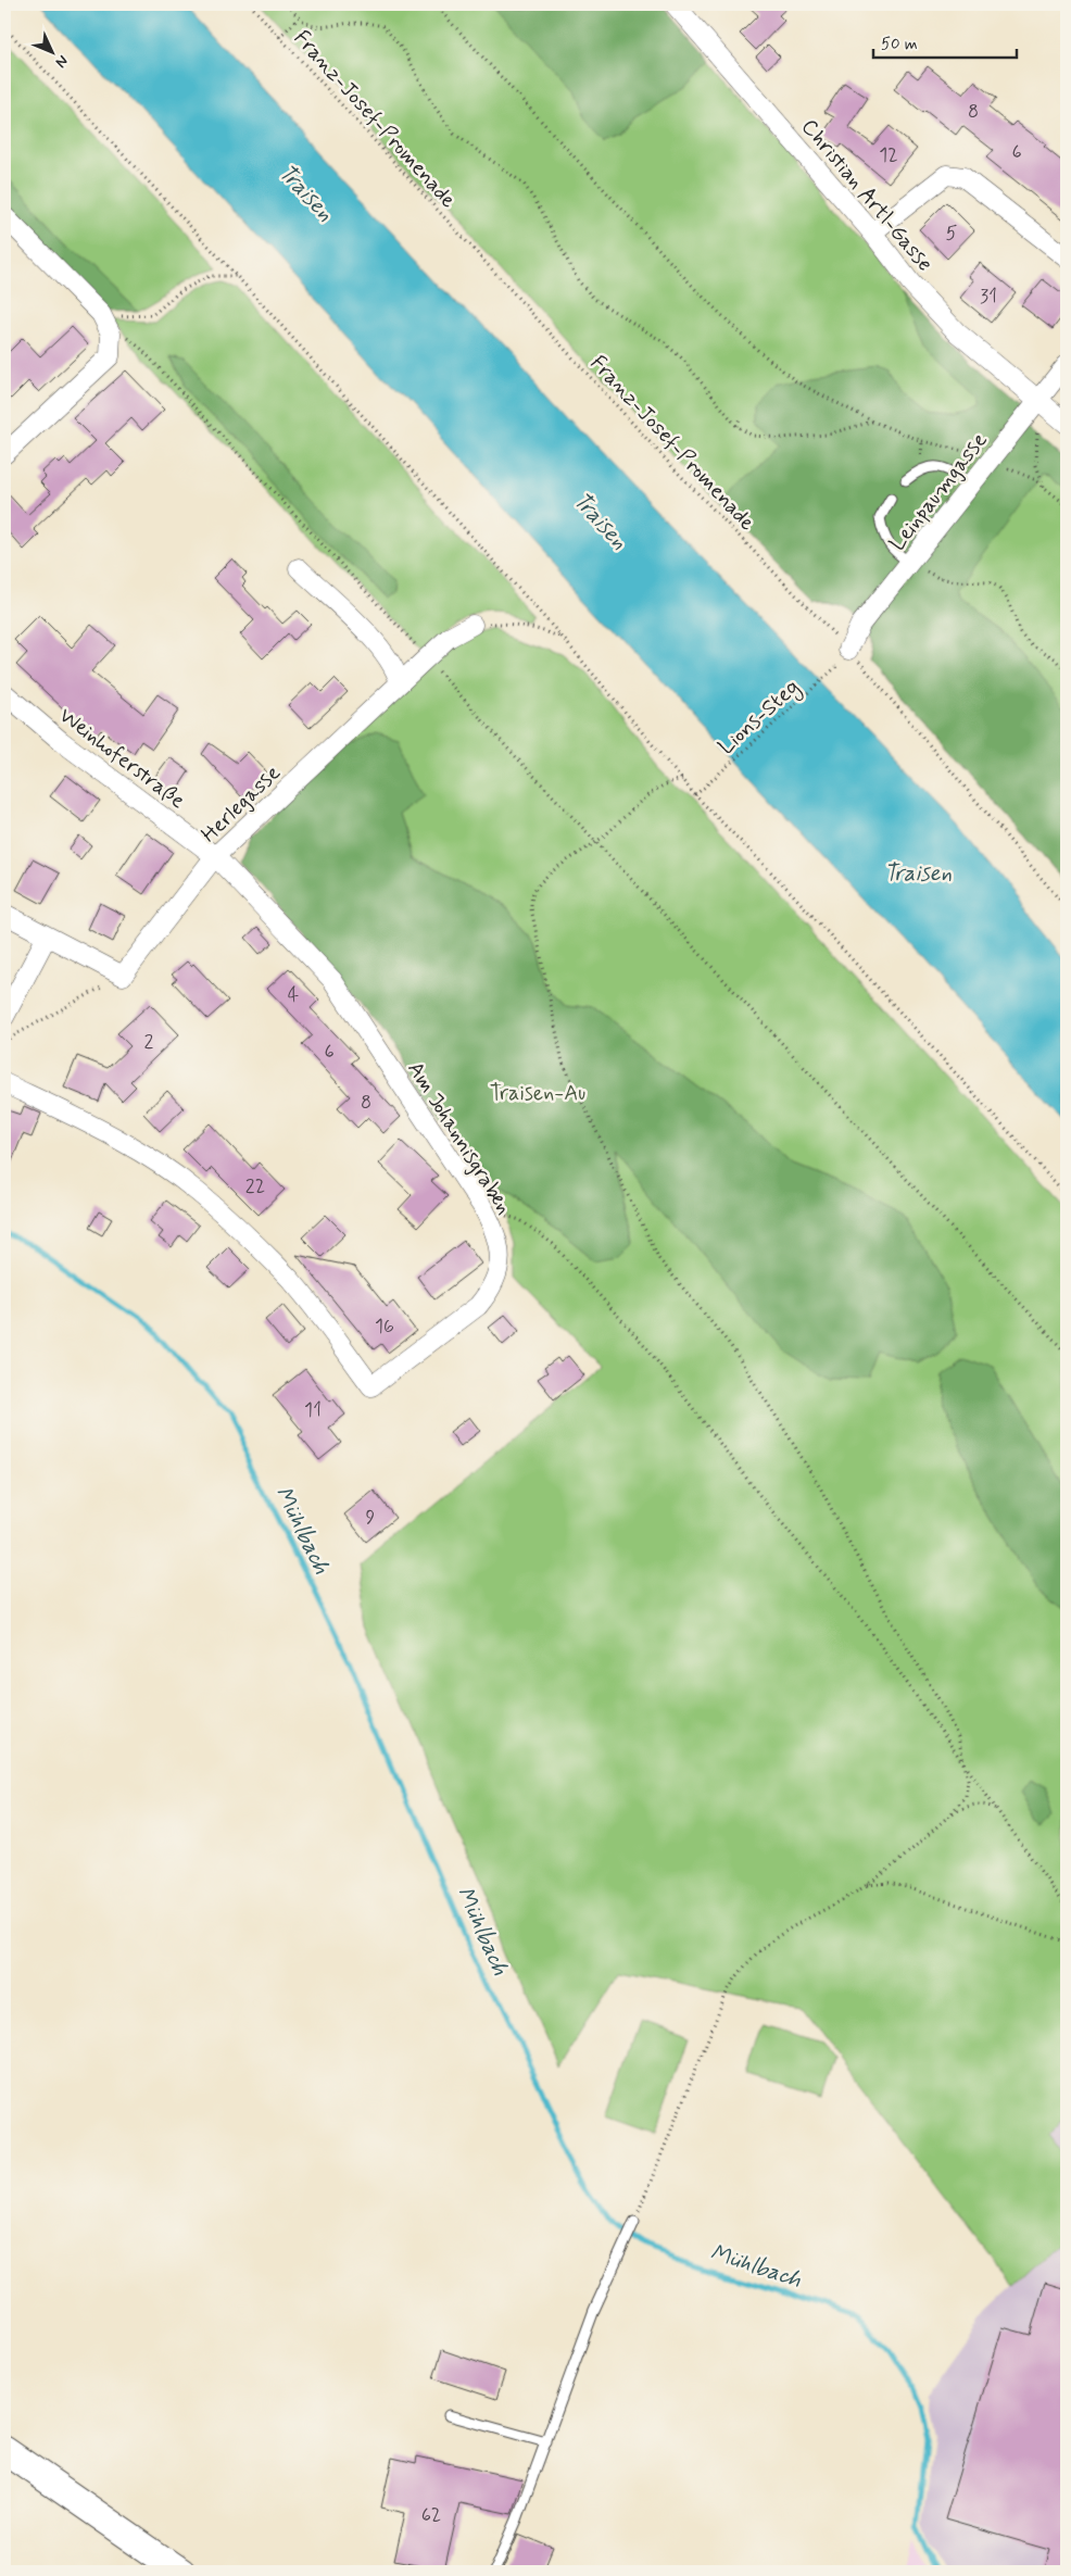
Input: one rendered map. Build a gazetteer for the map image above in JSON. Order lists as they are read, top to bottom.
{
  "streets": {
    "street": [
      "Christian Artl-Gasse",
      "Leinpaumgasse",
      "Weinhoferstraße",
      "Herlegasse",
      "Am Johannisgraben"
    ],
    "path": ["Franz-Josef-Promenade", "Lions-Steg"]
  },
  "crossings": [
    ["Franz-Josef-Promenade", "Leinpaumgasse"],
    ["Franz-Josef-Promenade", "Lions-Steg"],
    ["Christian Artl-Gasse", "Leinpaumgasse"],
    ["Leinpaumgasse", "Lions-Steg"],
    ["Weinhoferstraße", "Herlegasse"],
    ["Weinhoferstraße", "Am Johannisgraben"],
    ["Herlegasse", "Am Johannisgraben"]
  ],
  "water": ["Traisen", "Mühlbach"],
  "parks": ["Traisen-Au"],
  "house_numbers": [
    "8",
    "6",
    "12",
    "5",
    "31",
    "4",
    "2",
    "6",
    "8",
    "22",
    "16",
    "11",
    "9",
    "62"
  ],
  "scale_bar": "50 m",
  "north": "bottom right"
}
